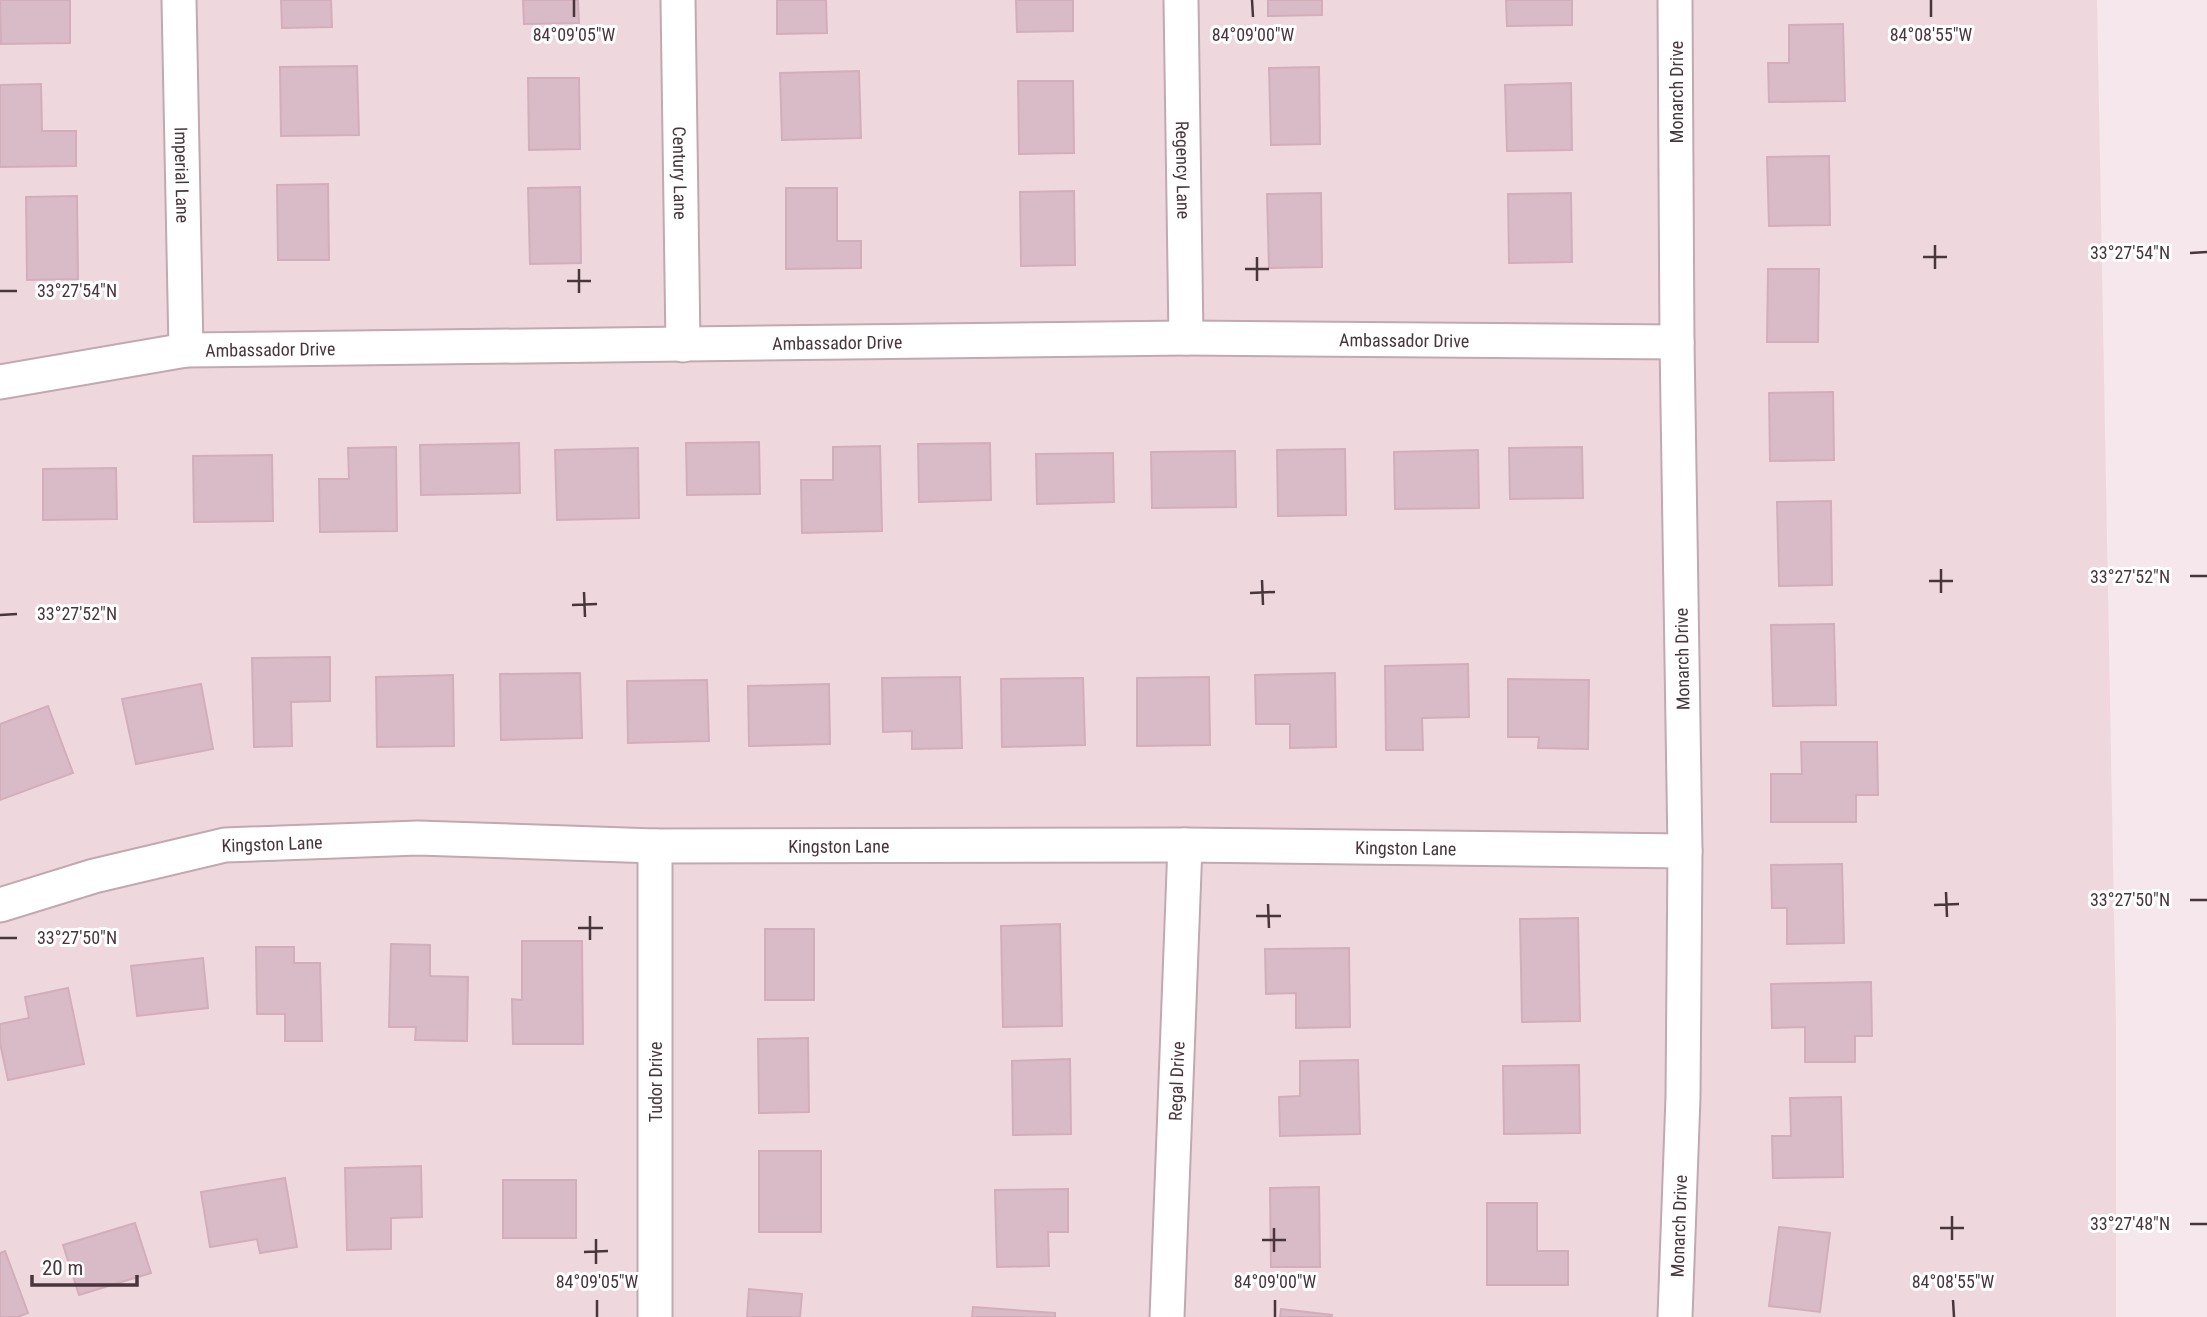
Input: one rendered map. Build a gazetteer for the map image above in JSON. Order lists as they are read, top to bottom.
{
  "streets": {
    "street": [
      "Monarch Drive",
      "Regency Lane",
      "Century Lane",
      "Imperial Lane",
      "Ambassador Drive",
      "Kingston Lane",
      "Regal Drive",
      "Tudor Drive"
    ]
  },
  "crossings": [
    ["Monarch Drive", "Ambassador Drive"],
    ["Monarch Drive", "Kingston Lane"],
    ["Regency Lane", "Ambassador Drive"],
    ["Century Lane", "Ambassador Drive"],
    ["Imperial Lane", "Ambassador Drive"],
    ["Kingston Lane", "Regal Drive"],
    ["Kingston Lane", "Tudor Drive"]
  ],
  "scale_bar": "20 m",
  "coordinates": [
    "84°09'05\"W",
    "84°09'00\"W",
    "84°08'55\"W",
    "33°27'54\"N",
    "33°27'52\"N",
    "33°27'50\"N",
    "33°27'48\"N"
  ]
}
